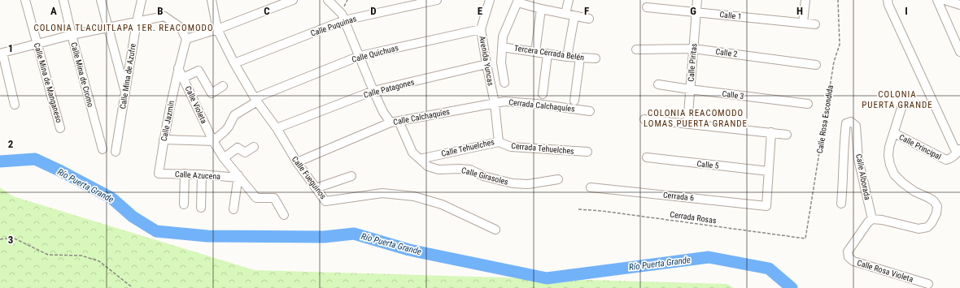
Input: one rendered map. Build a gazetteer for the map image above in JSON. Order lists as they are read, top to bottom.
{
  "streets": {
    "street": [
      "Calle 1",
      "Calle Puquinas",
      "Tercera Cerrada Belén",
      "Calle 2",
      "Calle Quichuas",
      "Avenida Yuncas",
      "Calle Piritas",
      "Calle Mina de Cromo",
      "Calle Mina de Azufre",
      "Calle Mina de Manganeso",
      "Calle Patagones",
      "Calle 3",
      "Calle Violeta",
      "Cerrada Calchaquíes",
      "Calle Calchaquíes",
      "Calle Jazmín",
      "Calle Principal",
      "Calle Tehuelches",
      "Cerrada Tehuelches",
      "Calle 5",
      "Calle Azucena",
      "Calle Girasoles",
      "Calle Alborada",
      "Calle Fueguinos",
      "Cerrada 6",
      "Calle Rosa Violeta"
    ],
    "path": ["Calle Rosa Escondida", "Cerrada Rosas"]
  },
  "crossings": [
    ["Calle 1", "Calle Piritas"],
    ["Calle Puquinas", "Calle Girasoles"],
    ["Calle Puquinas", "Calle Fueguinos"],
    ["Calle 2", "Calle Piritas"],
    ["Calle Quichuas", "Avenida Yuncas"],
    ["Calle Quichuas", "Calle Violeta"],
    ["Calle Quichuas", "Calle Girasoles"],
    ["Calle Quichuas", "Calle Fueguinos"],
    ["Avenida Yuncas", "Calle Patagones"],
    ["Avenida Yuncas", "Cerrada Calchaquíes"],
    ["Avenida Yuncas", "Calle Calchaquíes"],
    ["Avenida Yuncas", "Calle Tehuelches"],
    ["Calle Piritas", "Calle 3"],
    ["Calle Patagones", "Calle Girasoles"],
    ["Calle Patagones", "Calle Fueguinos"],
    ["Calle Violeta", "Calle Jazmín"],
    ["Calle Violeta", "Calle Azucena"],
    ["Cerrada Calchaquíes", "Calle Calchaquíes"],
    ["Cerrada Calchaquíes", "Calle Tehuelches"],
    ["Calle Calchaquíes", "Calle Tehuelches"],
    ["Calle Calchaquíes", "Calle Girasoles"],
    ["Calle Calchaquíes", "Calle Fueguinos"],
    ["Calle Rosa Escondida", "Cerrada Rosas"],
    ["Calle Jazmín", "Calle Azucena"],
    ["Calle Principal", "Calle Alborada"],
    ["Calle Principal", "Calle Rosa Violeta"],
    ["Calle Tehuelches", "Cerrada Tehuelches"],
    ["Calle Tehuelches", "Calle Girasoles"],
    ["Calle 5", "Cerrada 6"],
    ["Calle Alborada", "Calle Rosa Violeta"]
  ],
  "districts": ["COLONIA TLACUITLAPA 1ER. REACOMODO", "COLONIA PUERTA GRANDE", "COLONIA REACOMODO LOMAS PUERTA GRANDE"],
  "water": ["Río Puerta Grande"],
  "grid": {
    "columns": [
      "A",
      "B",
      "C",
      "D",
      "E",
      "F",
      "G",
      "H",
      "I"
    ],
    "rows": ["1", "2", "3"]
  }
}
